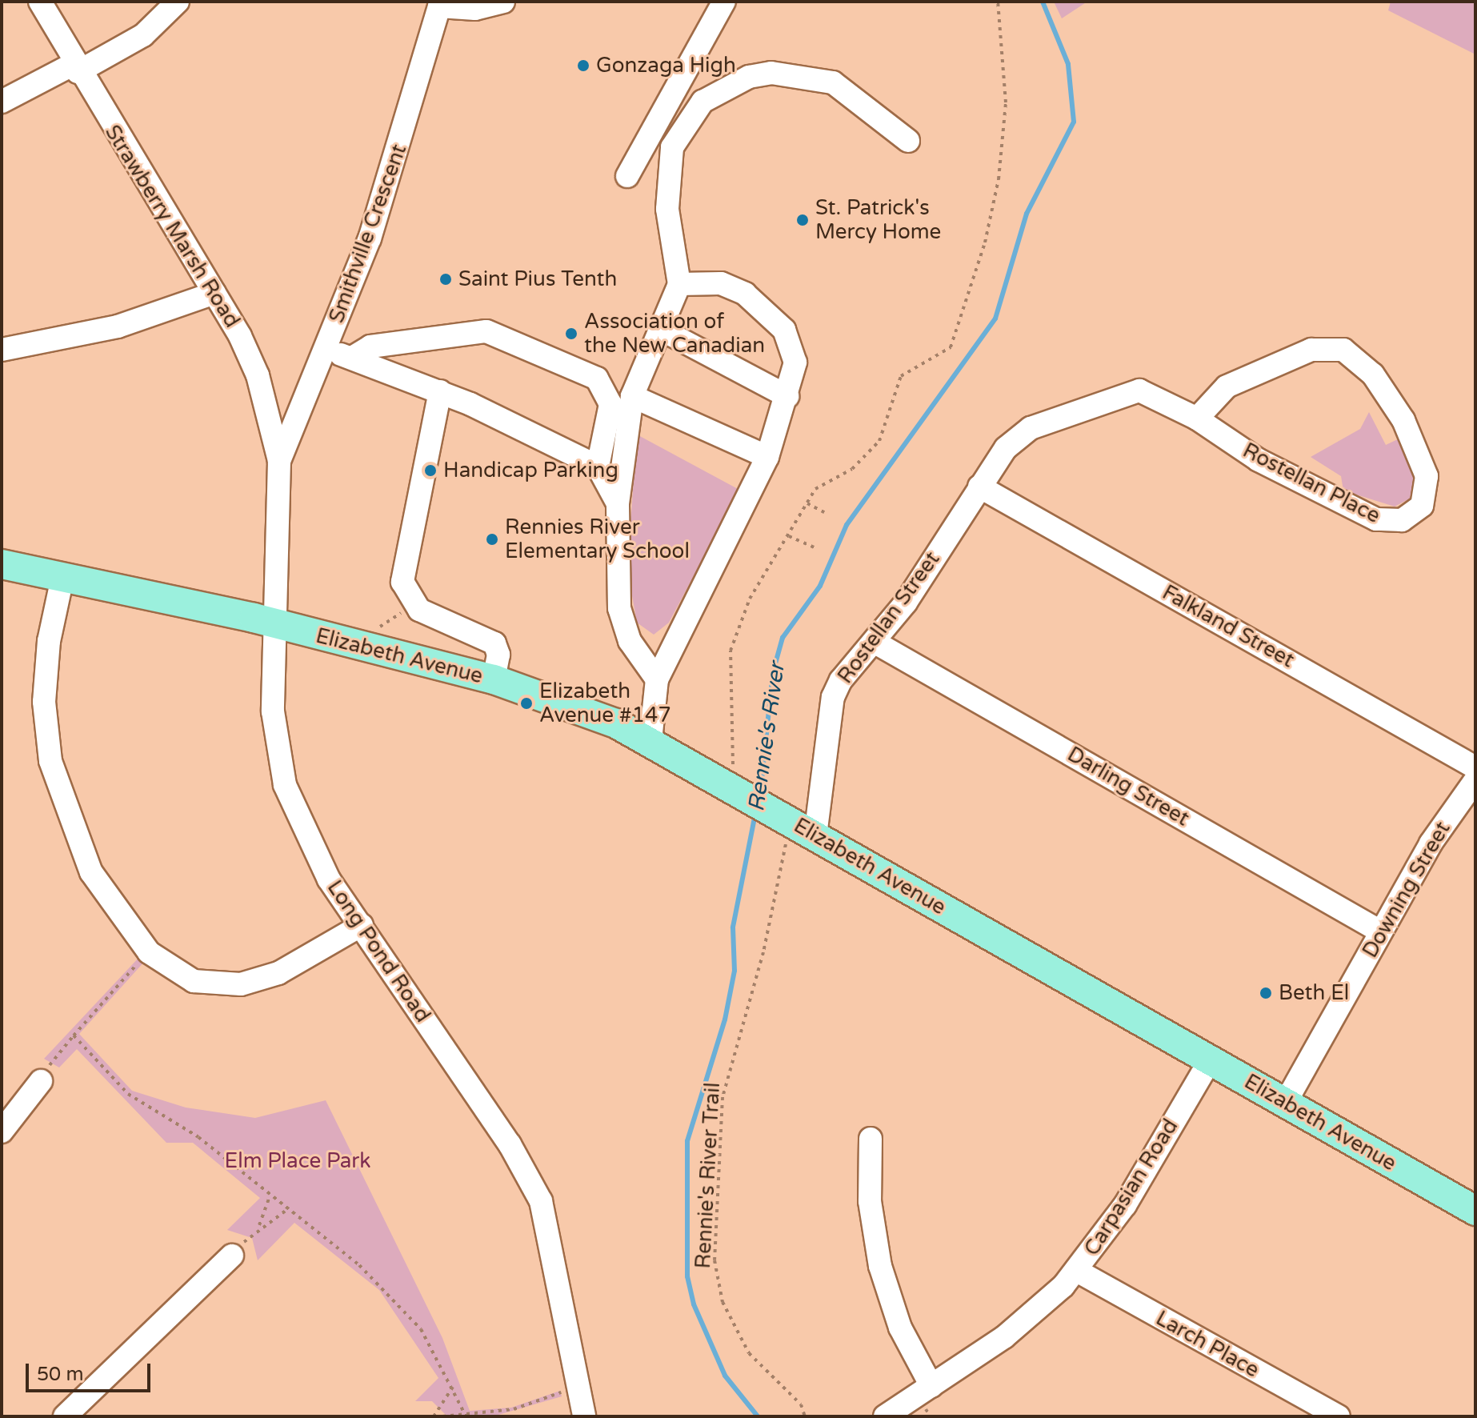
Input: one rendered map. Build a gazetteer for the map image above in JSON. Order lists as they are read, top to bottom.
{
  "streets": {
    "main road": ["Elizabeth Avenue"],
    "street": [
      "Strawberry Marsh Road",
      "Smithville Crescent",
      "Rostellan Place",
      "Rostellan Street",
      "Falkland Street",
      "Darling Street",
      "Downing Street",
      "Long Pond Road",
      "Carpasian Road",
      "Larch Place"
    ],
    "path": ["Rennie's River Trail"]
  },
  "crossings": [
    ["Strawberry Marsh Road", "Smithville Crescent"],
    ["Strawberry Marsh Road", "Long Pond Road"],
    ["Smithville Crescent", "Long Pond Road"],
    ["Rostellan Place", "Rostellan Street"],
    ["Rostellan Place", "Falkland Street"],
    ["Rostellan Street", "Falkland Street"],
    ["Rostellan Street", "Elizabeth Avenue"],
    ["Rostellan Street", "Darling Street"],
    ["Rostellan Street", "Rennie's River Trail"],
    ["Elizabeth Avenue", "Downing Street"],
    ["Elizabeth Avenue", "Long Pond Road"],
    ["Elizabeth Avenue", "Rennie's River Trail"],
    ["Elizabeth Avenue", "Carpasian Road"],
    ["Darling Street", "Downing Street"],
    ["Carpasian Road", "Larch Place"]
  ],
  "water": ["Rennie's River"],
  "parks": ["Elm Place Park"],
  "places": [
    "Gonzaga High",
    "St. Patrick's Mercy Home",
    "Saint Pius Tenth",
    "Association of the New Canadian",
    "Handicap Parking",
    "Rennies River Elementary School",
    "Elizabeth Avenue #147",
    "Beth El"
  ],
  "scale_bar": "50 m"
}
